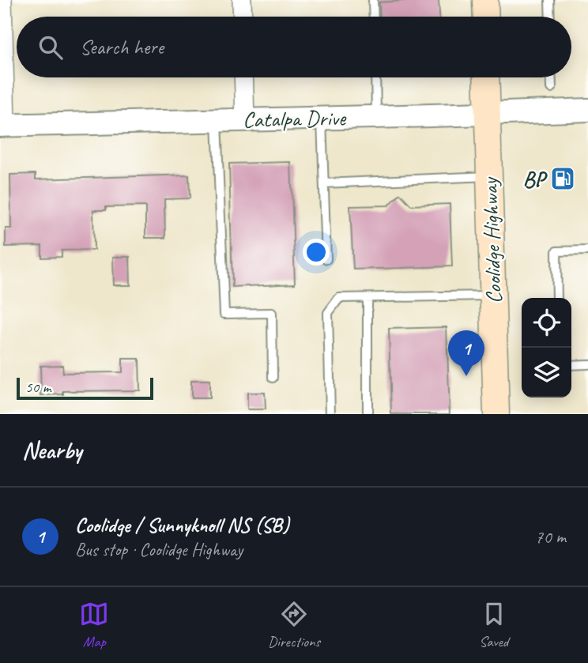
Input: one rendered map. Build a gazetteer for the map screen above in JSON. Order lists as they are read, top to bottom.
{
  "streets": {
    "main road": ["Coolidge Highway"],
    "street": ["Catalpa Drive"]
  },
  "crossings": [
    ["Catalpa Drive", "Coolidge Highway"]
  ],
  "places": {
    "fuel station": ["BP"]
  },
  "scale_bar": "50 m",
  "page": {
    "search": "Search here",
    "pins": "1",
    "scale": "50 m",
    "heading": "Nearby",
    "list": [
      {
        "mark": "1",
        "name": "Coolidge / Sunnyknoll NS (SB)",
        "note": "Bus stop · Coolidge Highway",
        "value": "70 m"
      }
    ],
    "nav": ["Map", "Directions", "Saved"]
  }
}
